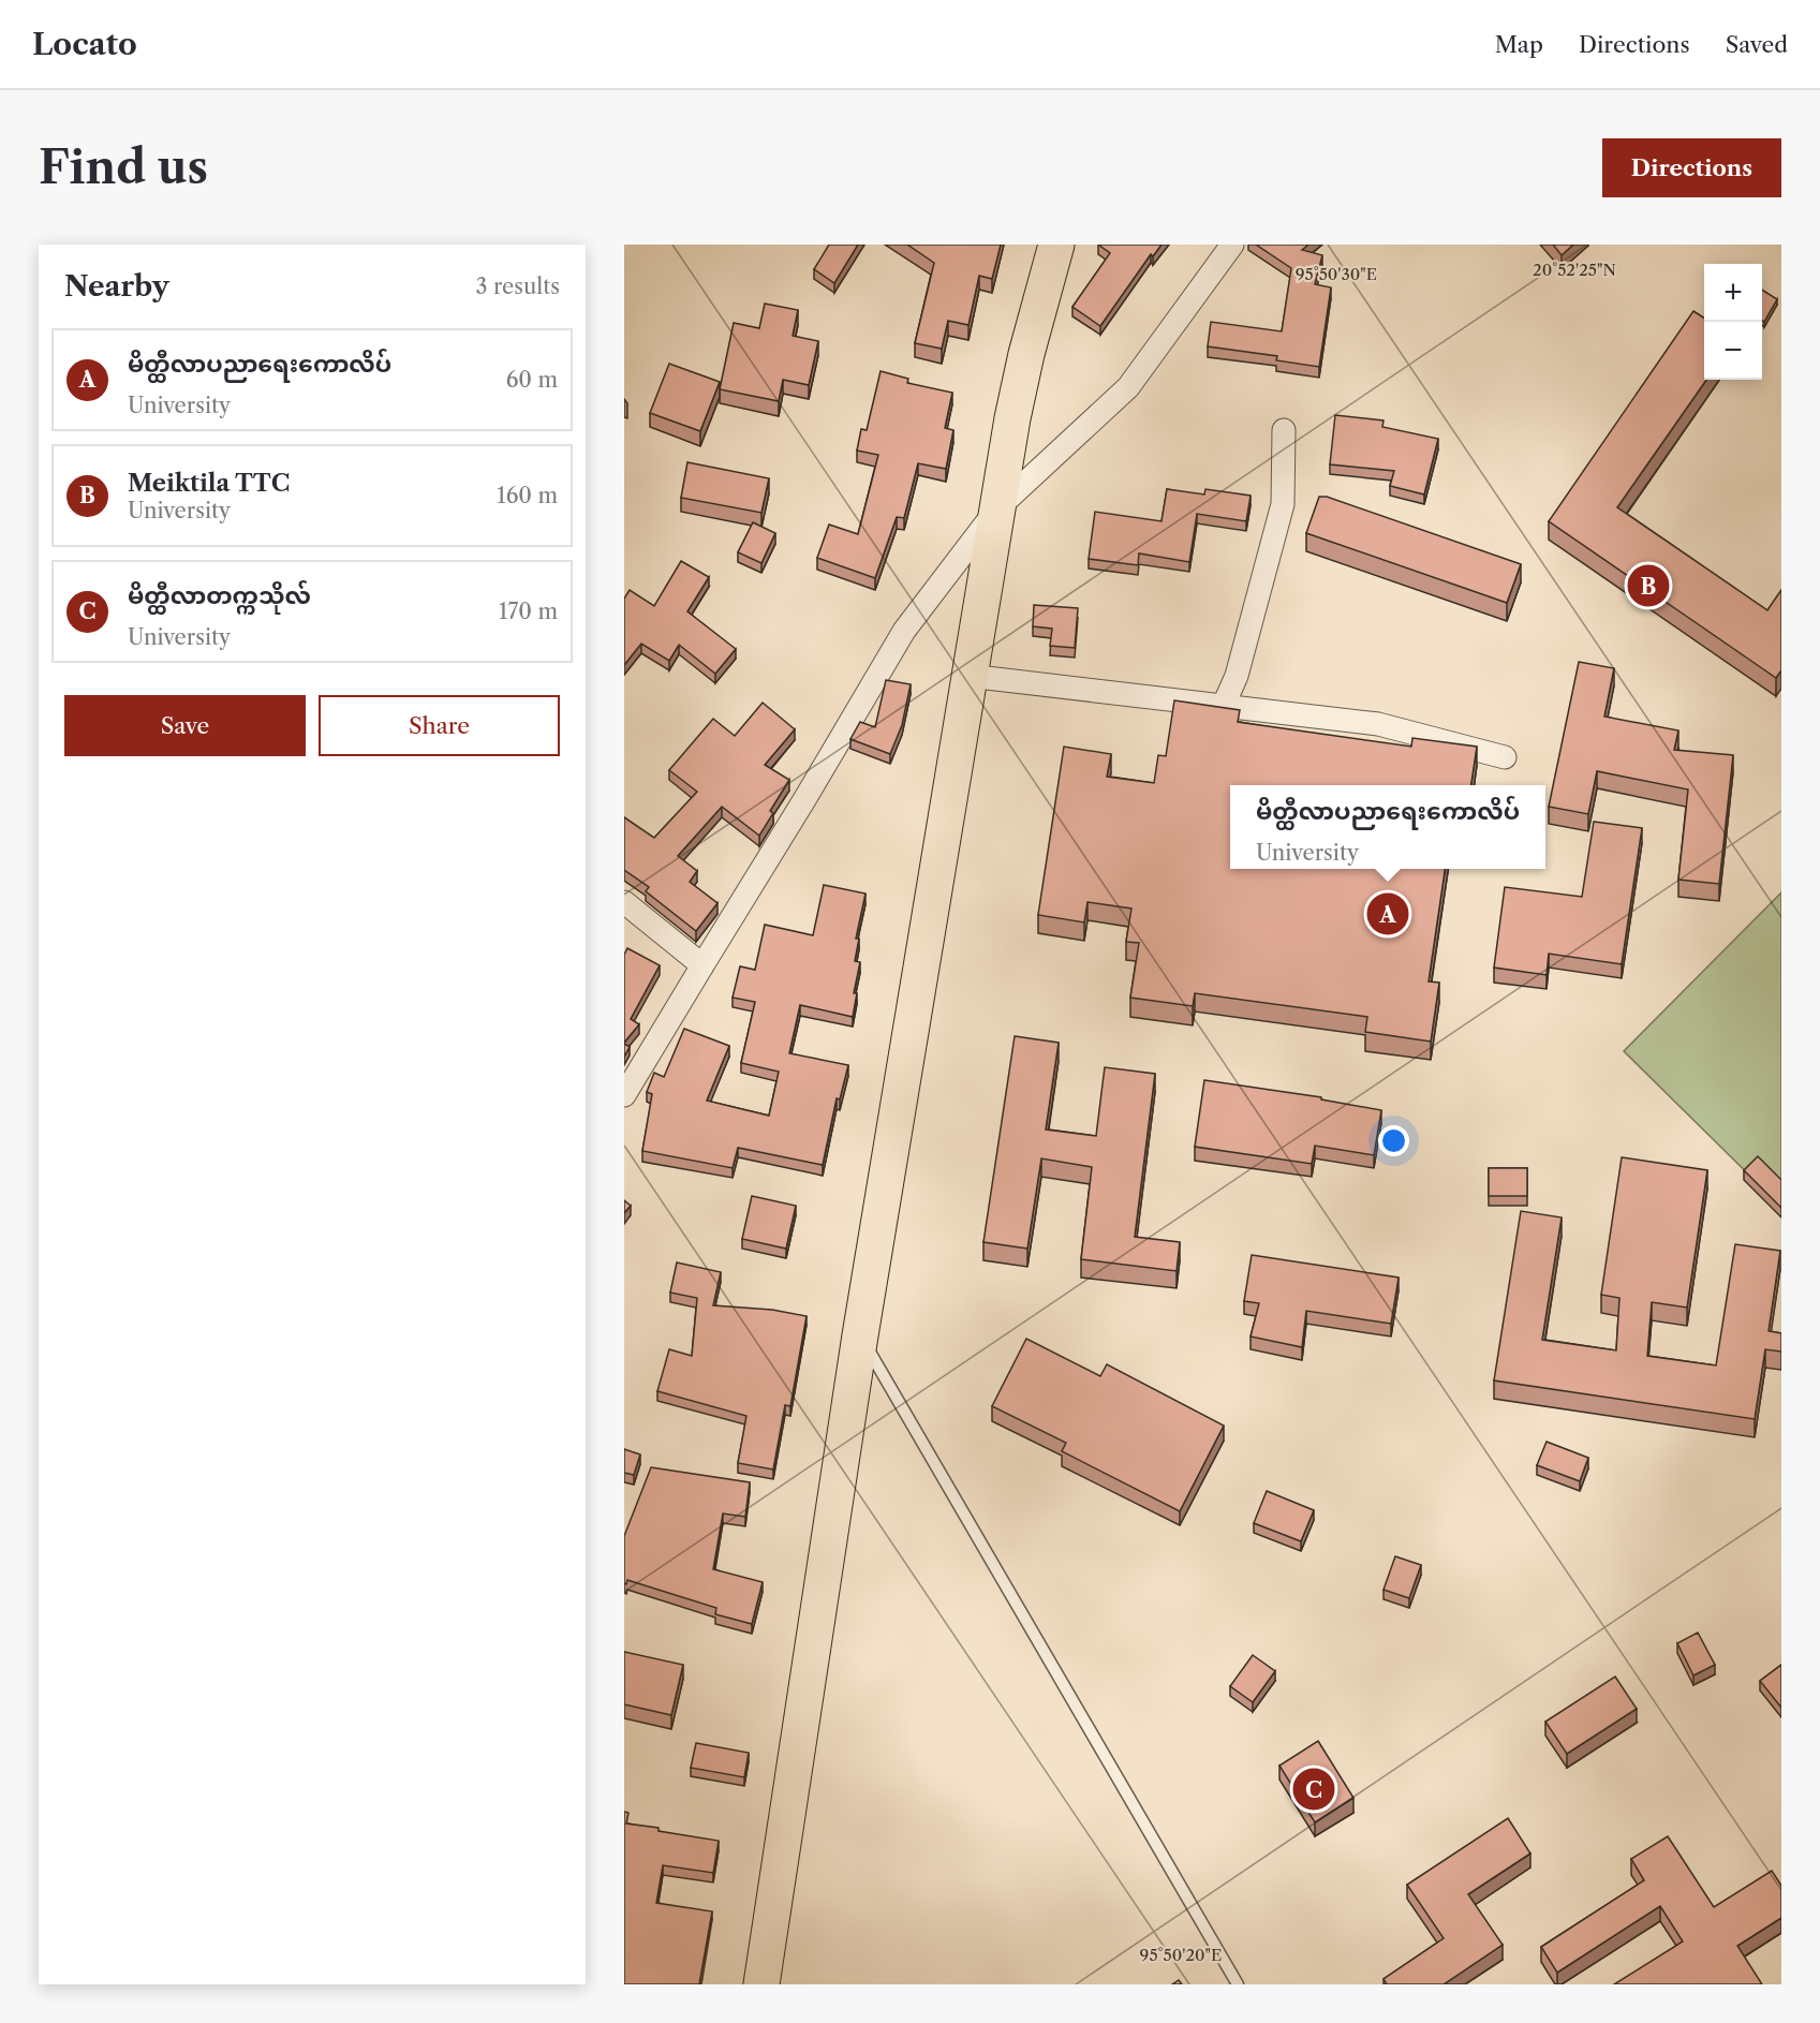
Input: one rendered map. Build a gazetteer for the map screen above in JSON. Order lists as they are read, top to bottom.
{
  "page": {
    "header": "Locato",
    "nav": ["Map", "Directions", "Saved"],
    "buttons": [
      "Directions",
      ["Save", "Share"]
    ],
    "title": "Find us",
    "heading": ["Nearby", "3 results"],
    "map_buttons": ["+", "−"],
    "list": [
      {
        "mark": "A",
        "name": "မိတ္ထီလာပညာရေးကောလိပ်",
        "note": "University",
        "value": "60 m"
      },
      {
        "mark": "B",
        "name": "Meiktila TTC",
        "note": "University",
        "value": "160 m"
      },
      {
        "mark": "C",
        "name": "မိတ္ထီလာတက္ကသိုလ်",
        "note": "University",
        "value": "170 m"
      }
    ],
    "pins": ["B", "A", "C"],
    "popup": ["မိတ္ထီလာပညာရေးကောလိပ်", "University"]
  },
  "coordinates": ["20°52'25\"N", "95°50'30\"E", "95°50'20\"E"]
}
